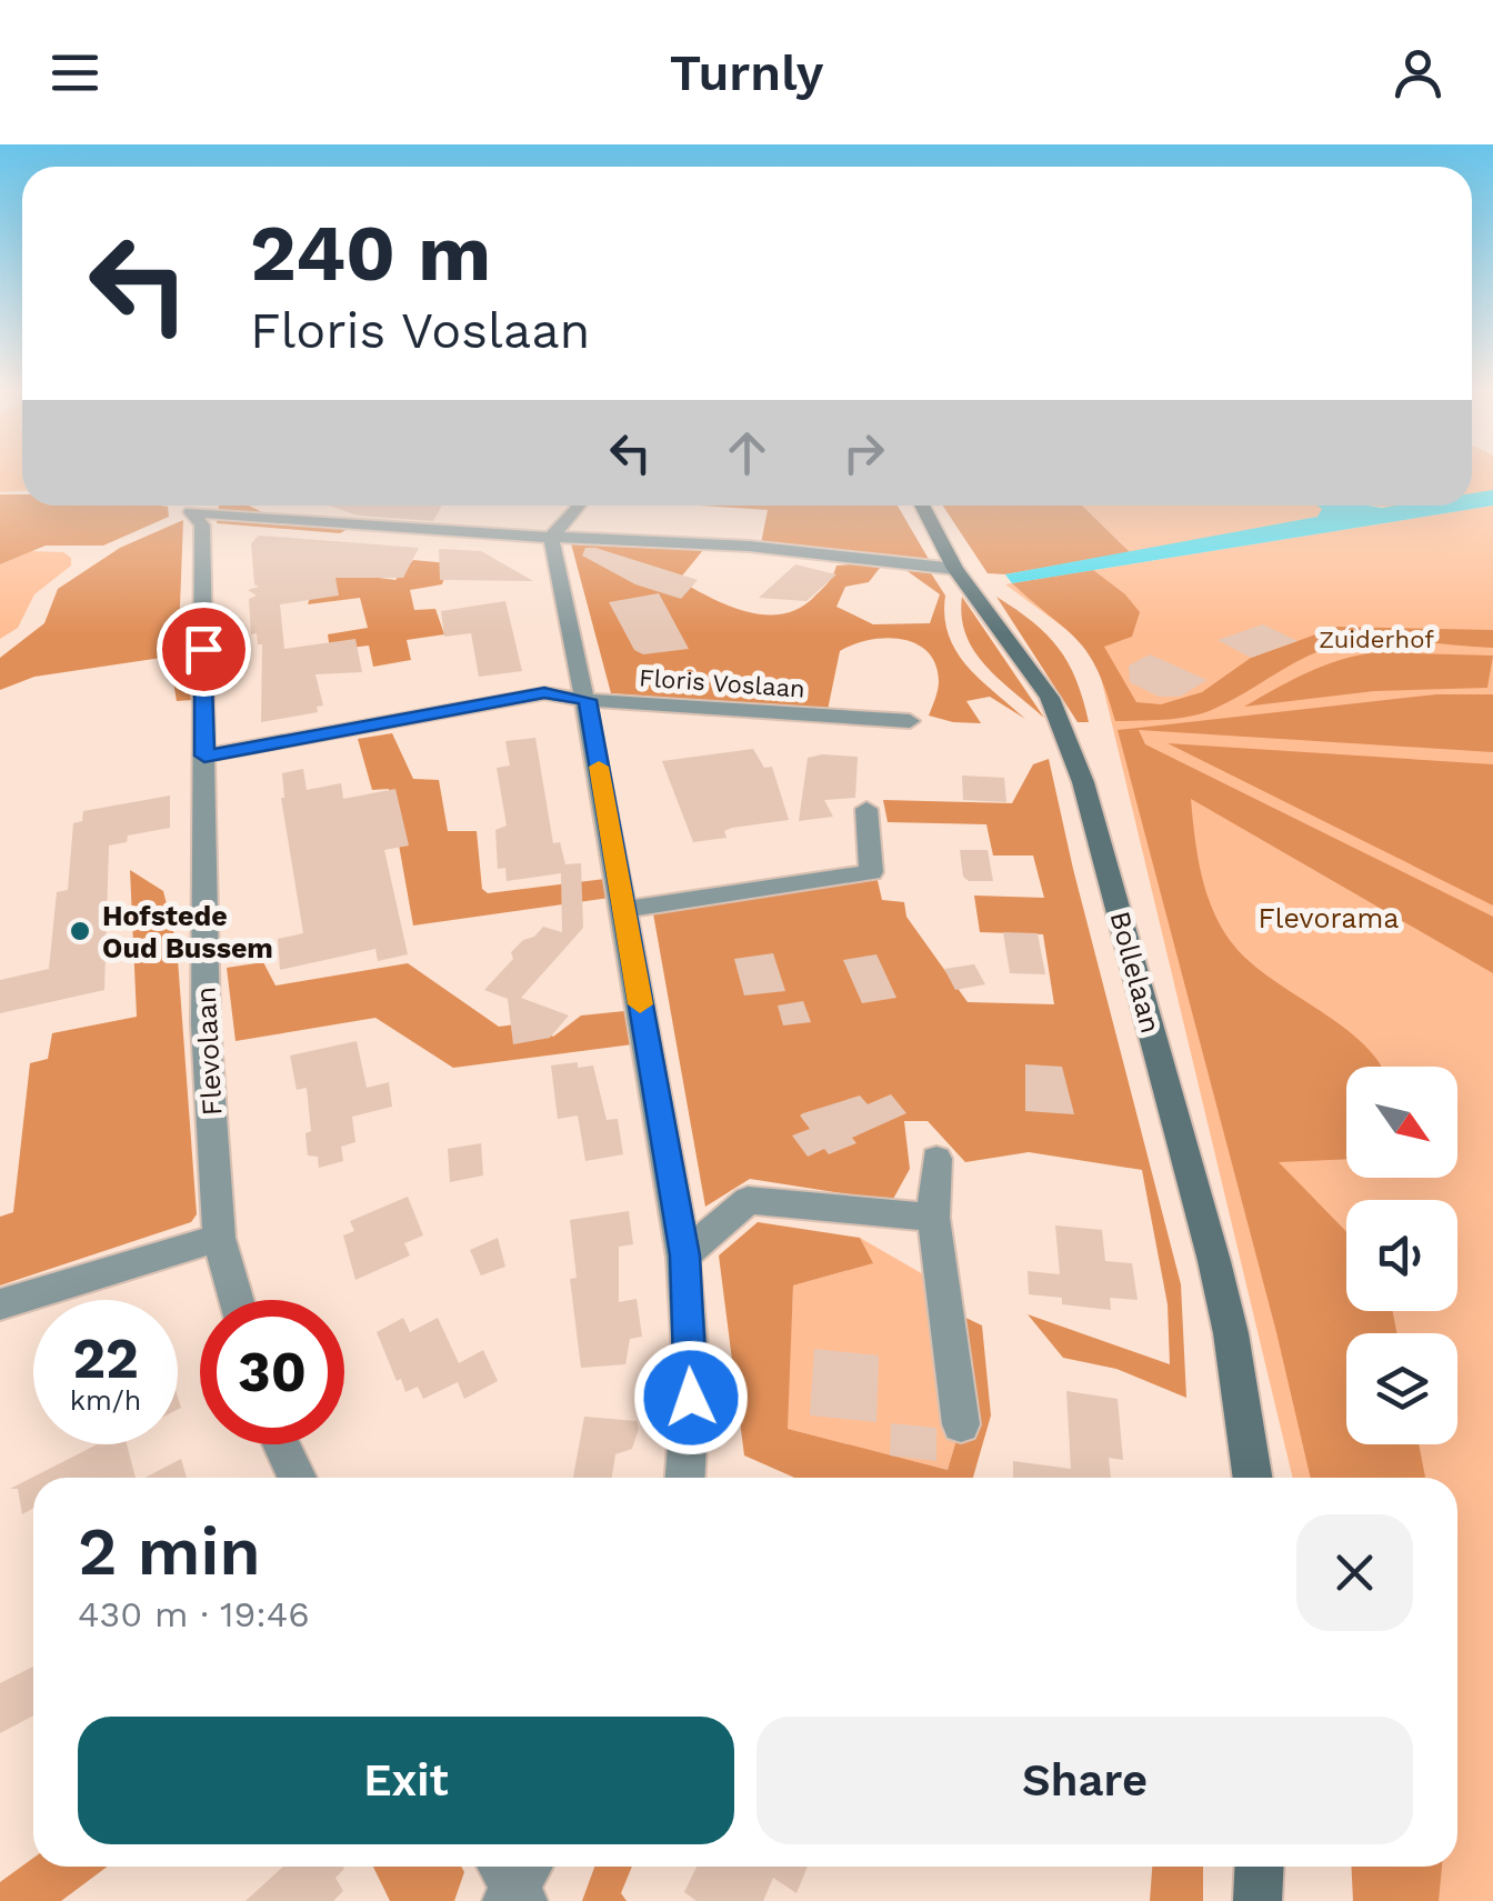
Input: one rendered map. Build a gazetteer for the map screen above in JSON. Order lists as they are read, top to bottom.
{
  "streets": {
    "main road": ["Bollelaan"],
    "street": ["Floris Voslaan", "Flevolaan"]
  },
  "crossings": [
    ["Floris Voslaan", "Flevolaan"]
  ],
  "parks": ["Zuiderhof", "Flevorama"],
  "places": ["Hofstede Oud Bussem"],
  "north": "bottom right",
  "page": {
    "header": "Turnly",
    "turn": ["240 m", "Floris Voslaan"],
    "speed": "22 km/h",
    "limit": "30",
    "heading": ["2 min", "430 m · 19:46"],
    "buttons": ["Exit", "Share"]
  }
}
